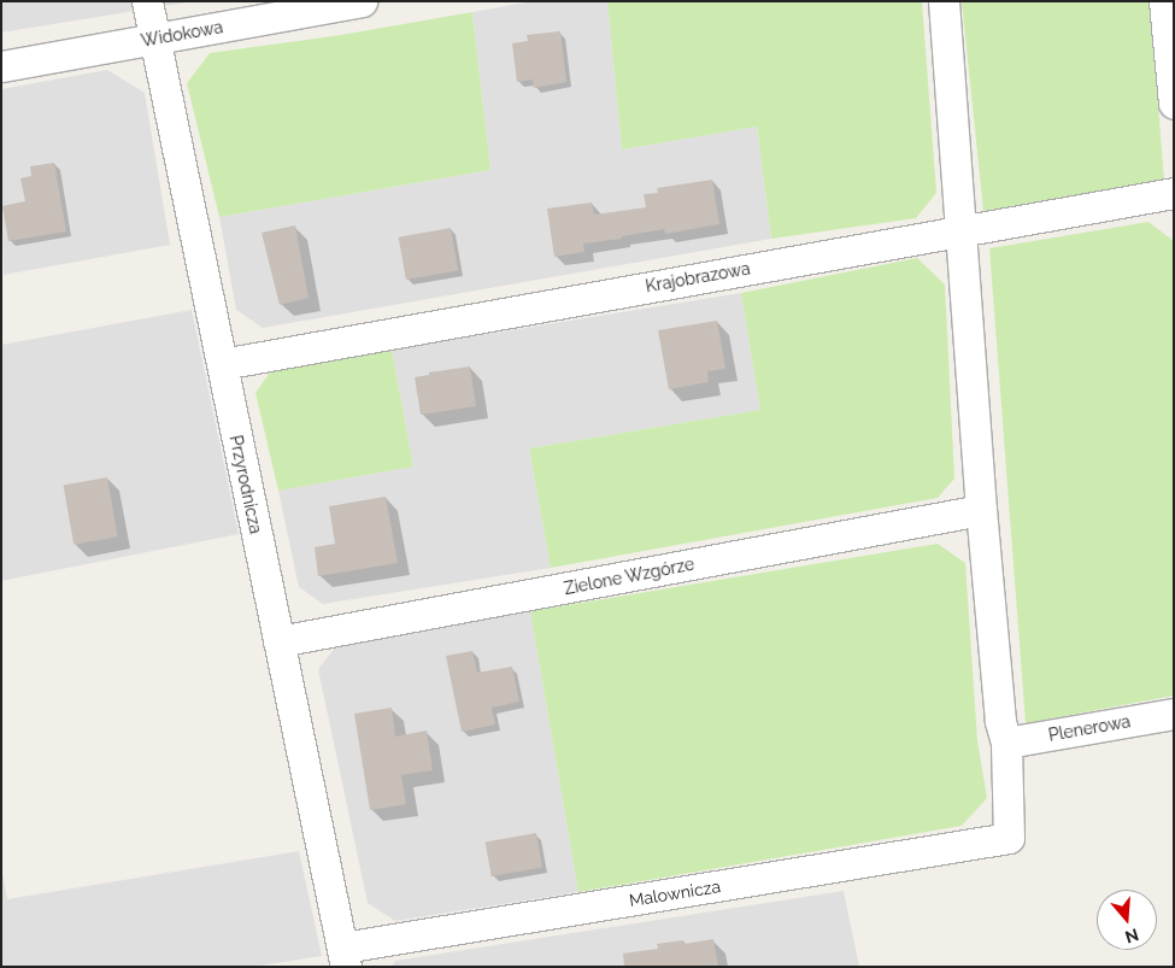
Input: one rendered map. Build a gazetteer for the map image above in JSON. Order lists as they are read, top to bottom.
{
  "streets": {
    "street": [
      "Widokowa",
      "Krajobrazowa",
      "Przyrodnicza",
      "Zielone Wzgórze",
      "Plenerowa",
      "Malownicza"
    ]
  },
  "crossings": [
    ["Widokowa", "Przyrodnicza"],
    ["Krajobrazowa", "Przyrodnicza"],
    ["Przyrodnicza", "Zielone Wzgórze"],
    ["Przyrodnicza", "Malownicza"],
    ["Plenerowa", "Malownicza"]
  ],
  "north": "bottom"
}
